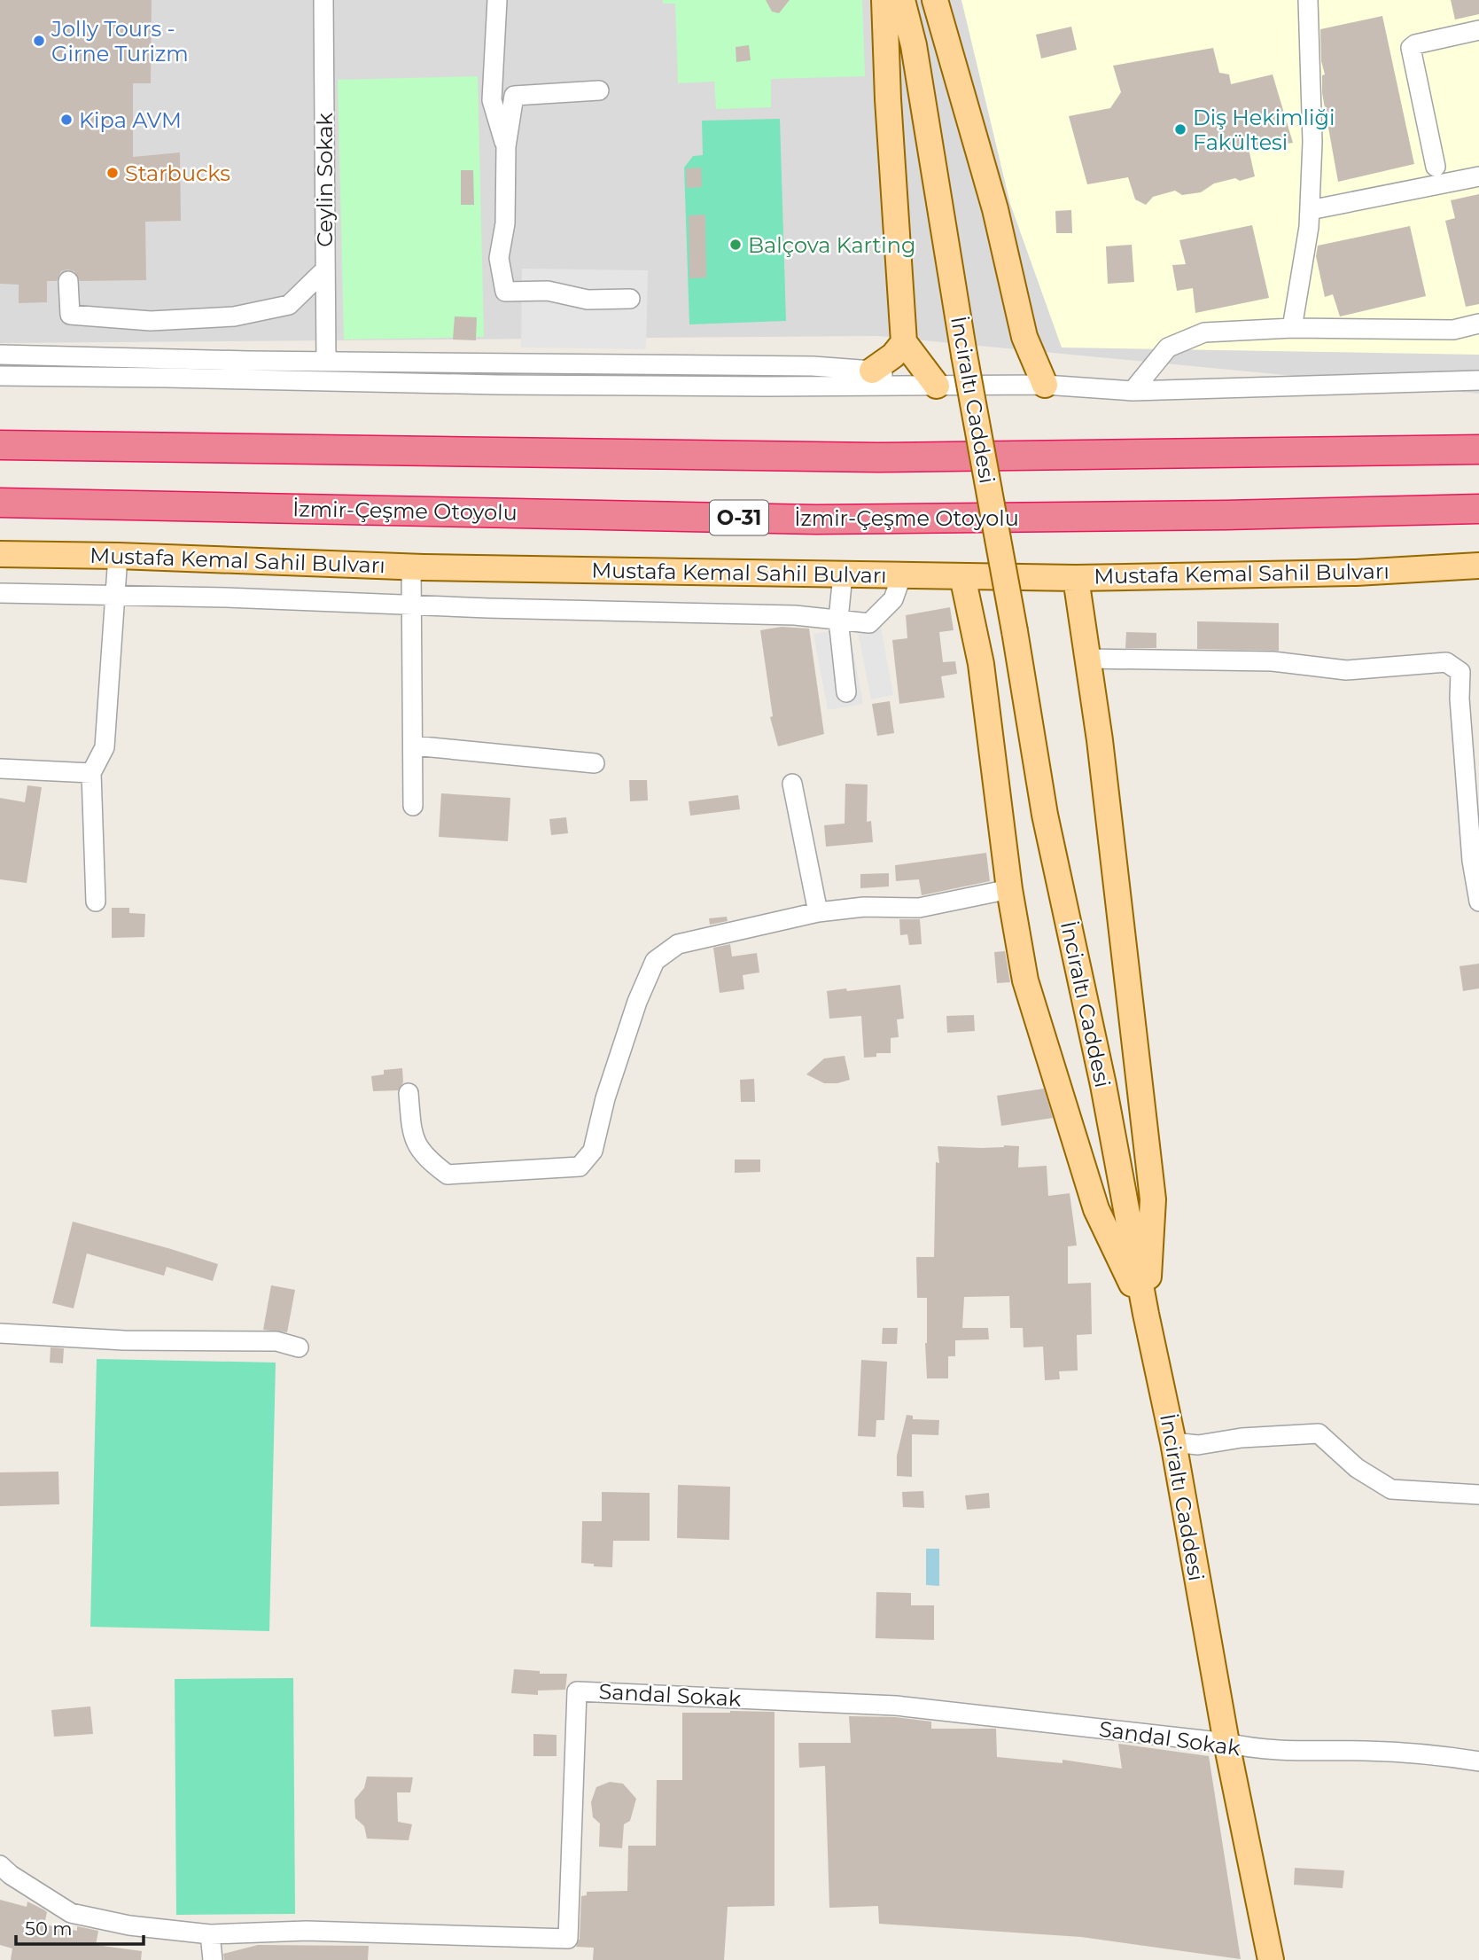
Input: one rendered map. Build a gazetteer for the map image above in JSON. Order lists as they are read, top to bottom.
{
  "streets": {
    "highway": ["İzmir-Çeşme Otoyolu", "O-31"],
    "main road": ["İnciraltı Caddesi", "Mustafa Kemal Sahil Bulvarı"],
    "street": ["Ceylin Sokak", "Sandal Sokak"]
  },
  "crossings": [
    ["İnciraltı Caddesi", "Sandal Sokak"]
  ],
  "places": [
    "Jolly Tours - Girne Turizm",
    "Kipa AVM",
    "Diş Hekimliği Fakültesi",
    "Starbucks",
    "Balçova Karting"
  ],
  "scale_bar": "50 m"
}
